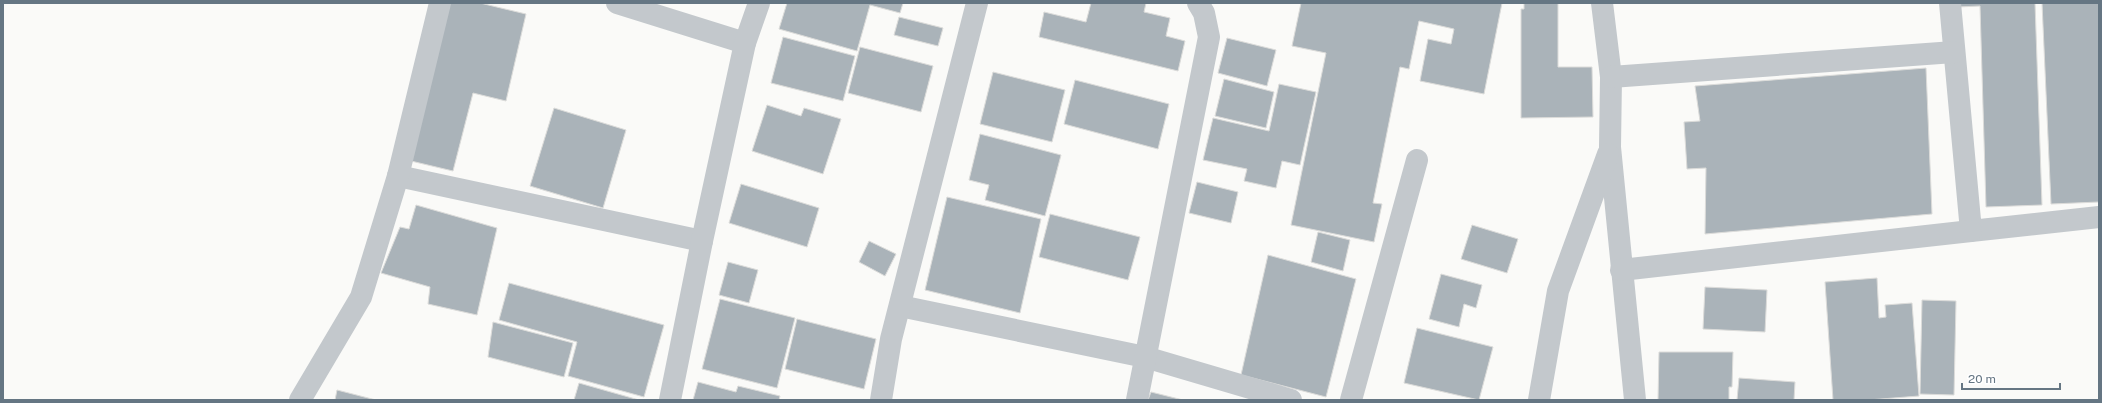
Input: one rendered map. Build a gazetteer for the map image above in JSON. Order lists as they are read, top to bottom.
{
  "scale_bar": "20 m"
}
